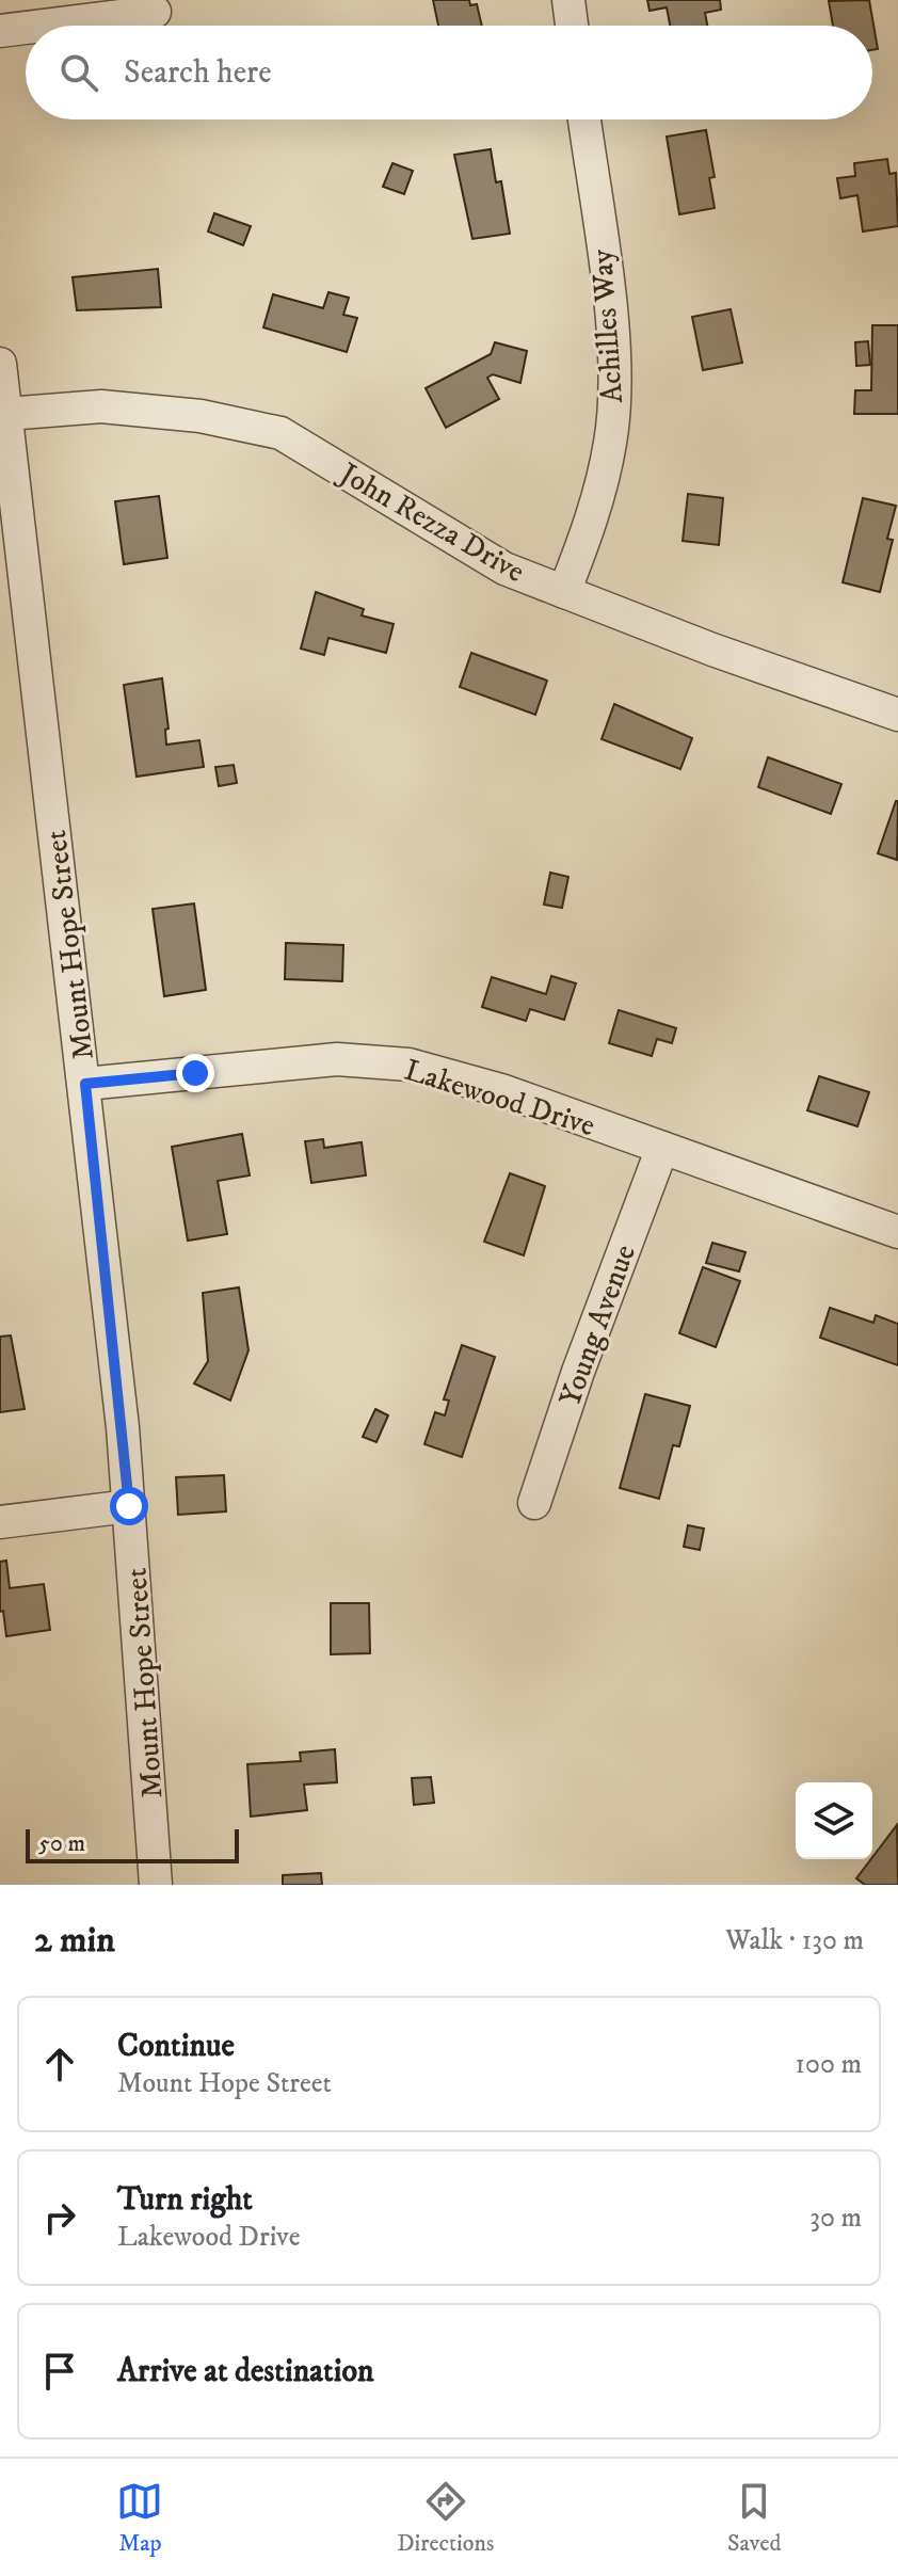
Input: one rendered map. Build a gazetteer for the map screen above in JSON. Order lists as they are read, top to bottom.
{
  "streets": {
    "street": [
      "Achilles Way",
      "John Rezza Drive",
      "Mount Hope Street",
      "Lakewood Drive",
      "Young Avenue"
    ]
  },
  "crossings": [
    ["Achilles Way", "John Rezza Drive"],
    ["John Rezza Drive", "Mount Hope Street"],
    ["Mount Hope Street", "Lakewood Drive"],
    ["Lakewood Drive", "Young Avenue"]
  ],
  "scale_bar": "50 m",
  "page": {
    "search": "Search here",
    "scale": "50 m",
    "heading": ["2 min", "Walk · 130 m"],
    "list": [
      ["Continue", "Mount Hope Street", "100 m"],
      ["Turn right", "Lakewood Drive", "30 m"],
      "Arrive at destination"
    ],
    "nav": ["Map", "Directions", "Saved"]
  }
}
